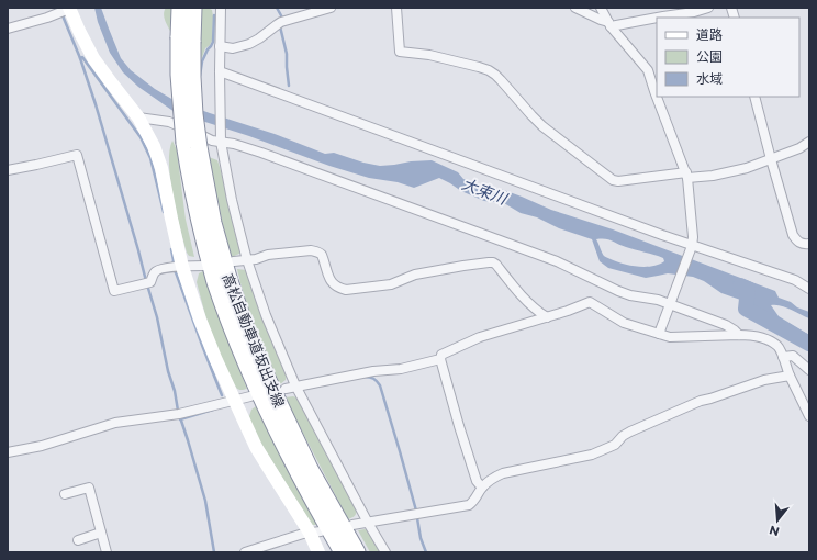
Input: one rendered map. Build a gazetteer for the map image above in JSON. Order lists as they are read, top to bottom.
{
  "streets": {
    "highway": ["高松自動車道坂出支線"]
  },
  "water": ["大束川"],
  "legend": ["道路", "公園", "水域"],
  "north": "bottom"
}
